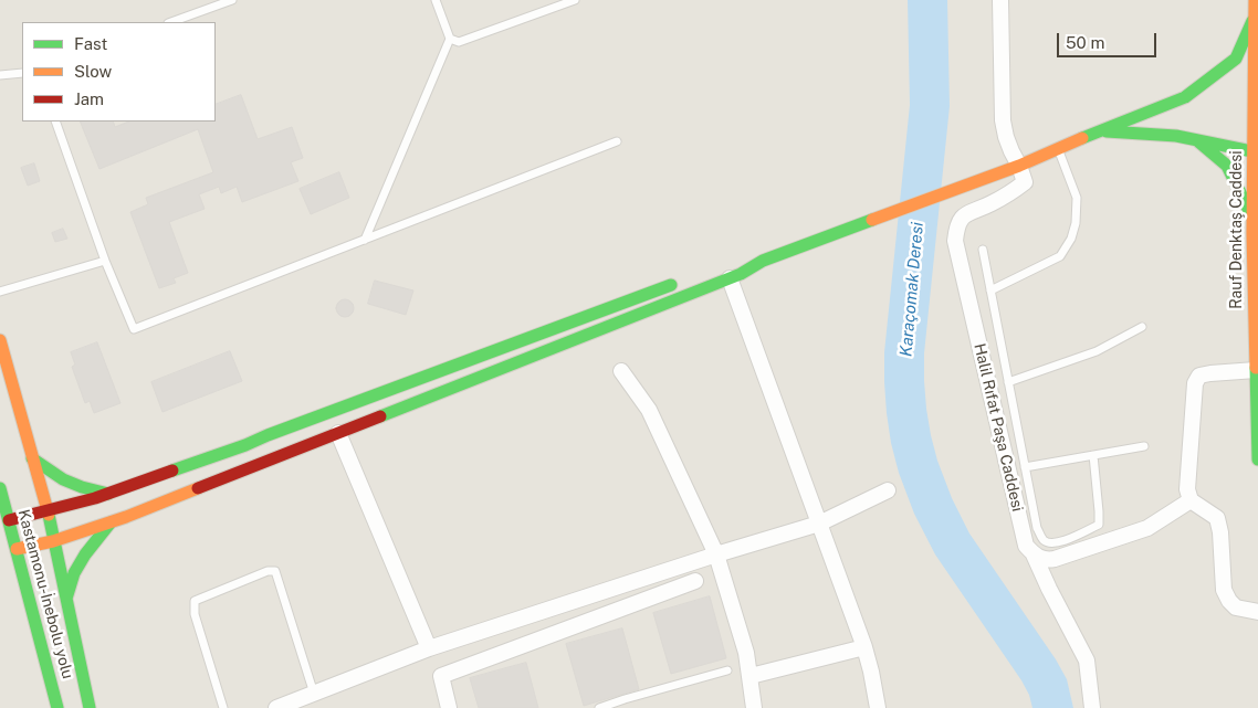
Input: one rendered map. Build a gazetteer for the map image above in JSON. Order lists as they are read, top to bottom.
{
  "streets": {
    "main road": ["Rauf Denktaş Caddesi", "Kastamonu-İnebolu yolu"],
    "street": ["Halil Rıfat Paşa Caddesi"]
  },
  "water": ["Karaçomak Deresi"],
  "legend": ["Fast", "Slow", "Jam"],
  "scale_bar": "50 m"
}
